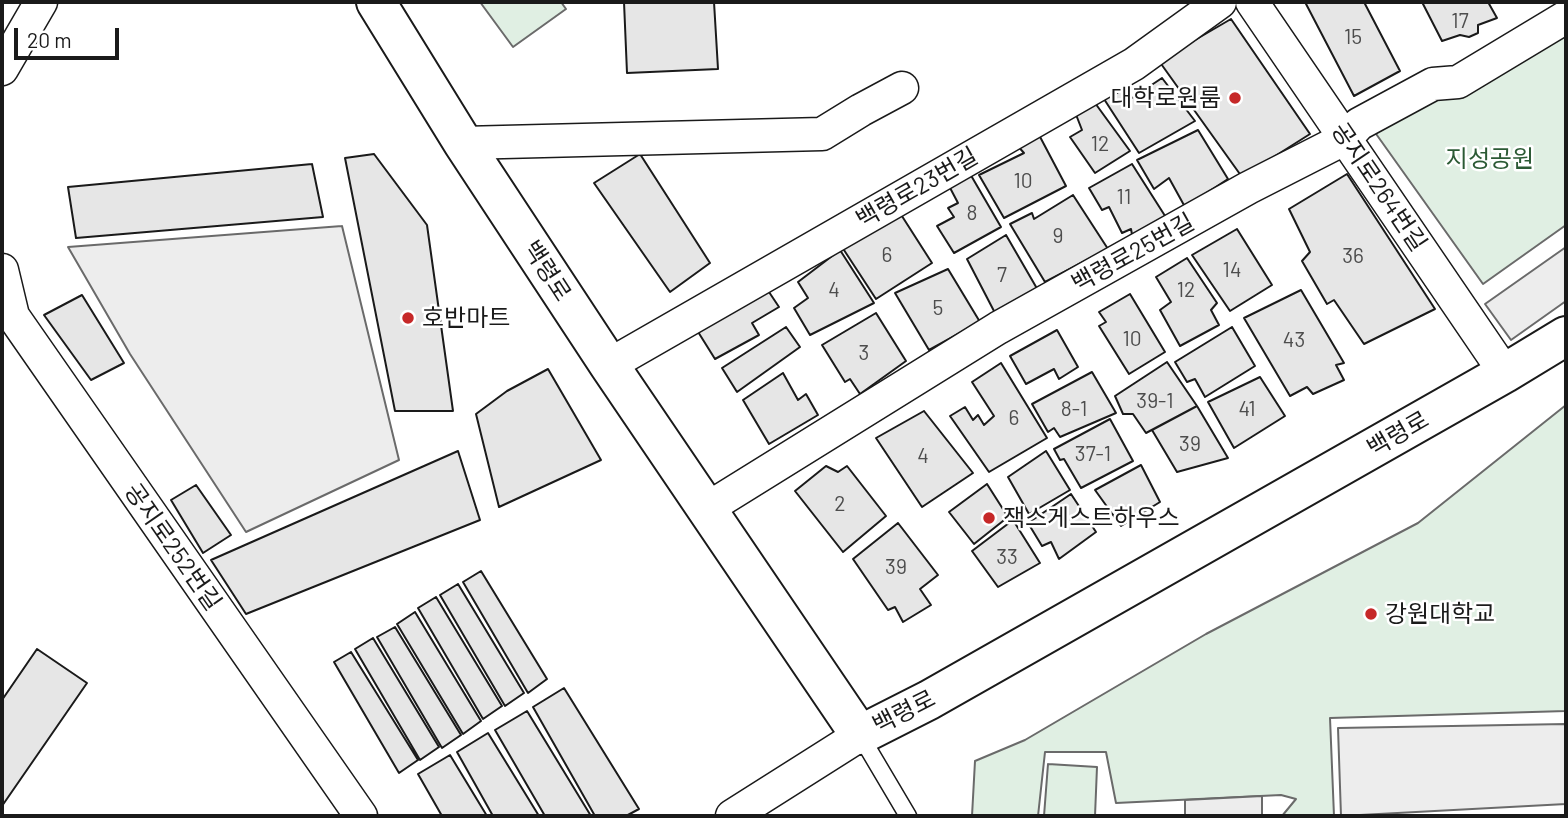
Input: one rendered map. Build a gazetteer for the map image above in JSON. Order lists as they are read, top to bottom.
{
  "streets": {
    "street": [
      "공지로264번길",
      "백령로23번길",
      "백령로25번길",
      "백령로",
      "공지로252번길"
    ]
  },
  "crossings": [
    ["공지로264번길", "백령로25번길"],
    ["공지로264번길", "백령로"],
    ["백령로23번길", "백령로"],
    ["백령로25번길", "백령로"]
  ],
  "parks": ["지성공원"],
  "places": [
    "대학로원룸",
    "호반마트",
    "잭스게스트하우스",
    "강원대학교"
  ],
  "house_numbers": [
    "17",
    "15",
    "12",
    "10",
    "11",
    "8",
    "9",
    "6",
    "36",
    "14",
    "7",
    "4",
    "12",
    "5",
    "10",
    "43",
    "3",
    "39-1",
    "8-1",
    "41",
    "6",
    "39",
    "37-1",
    "4",
    "2",
    "33",
    "39"
  ],
  "scale_bar": "20 m"
}
